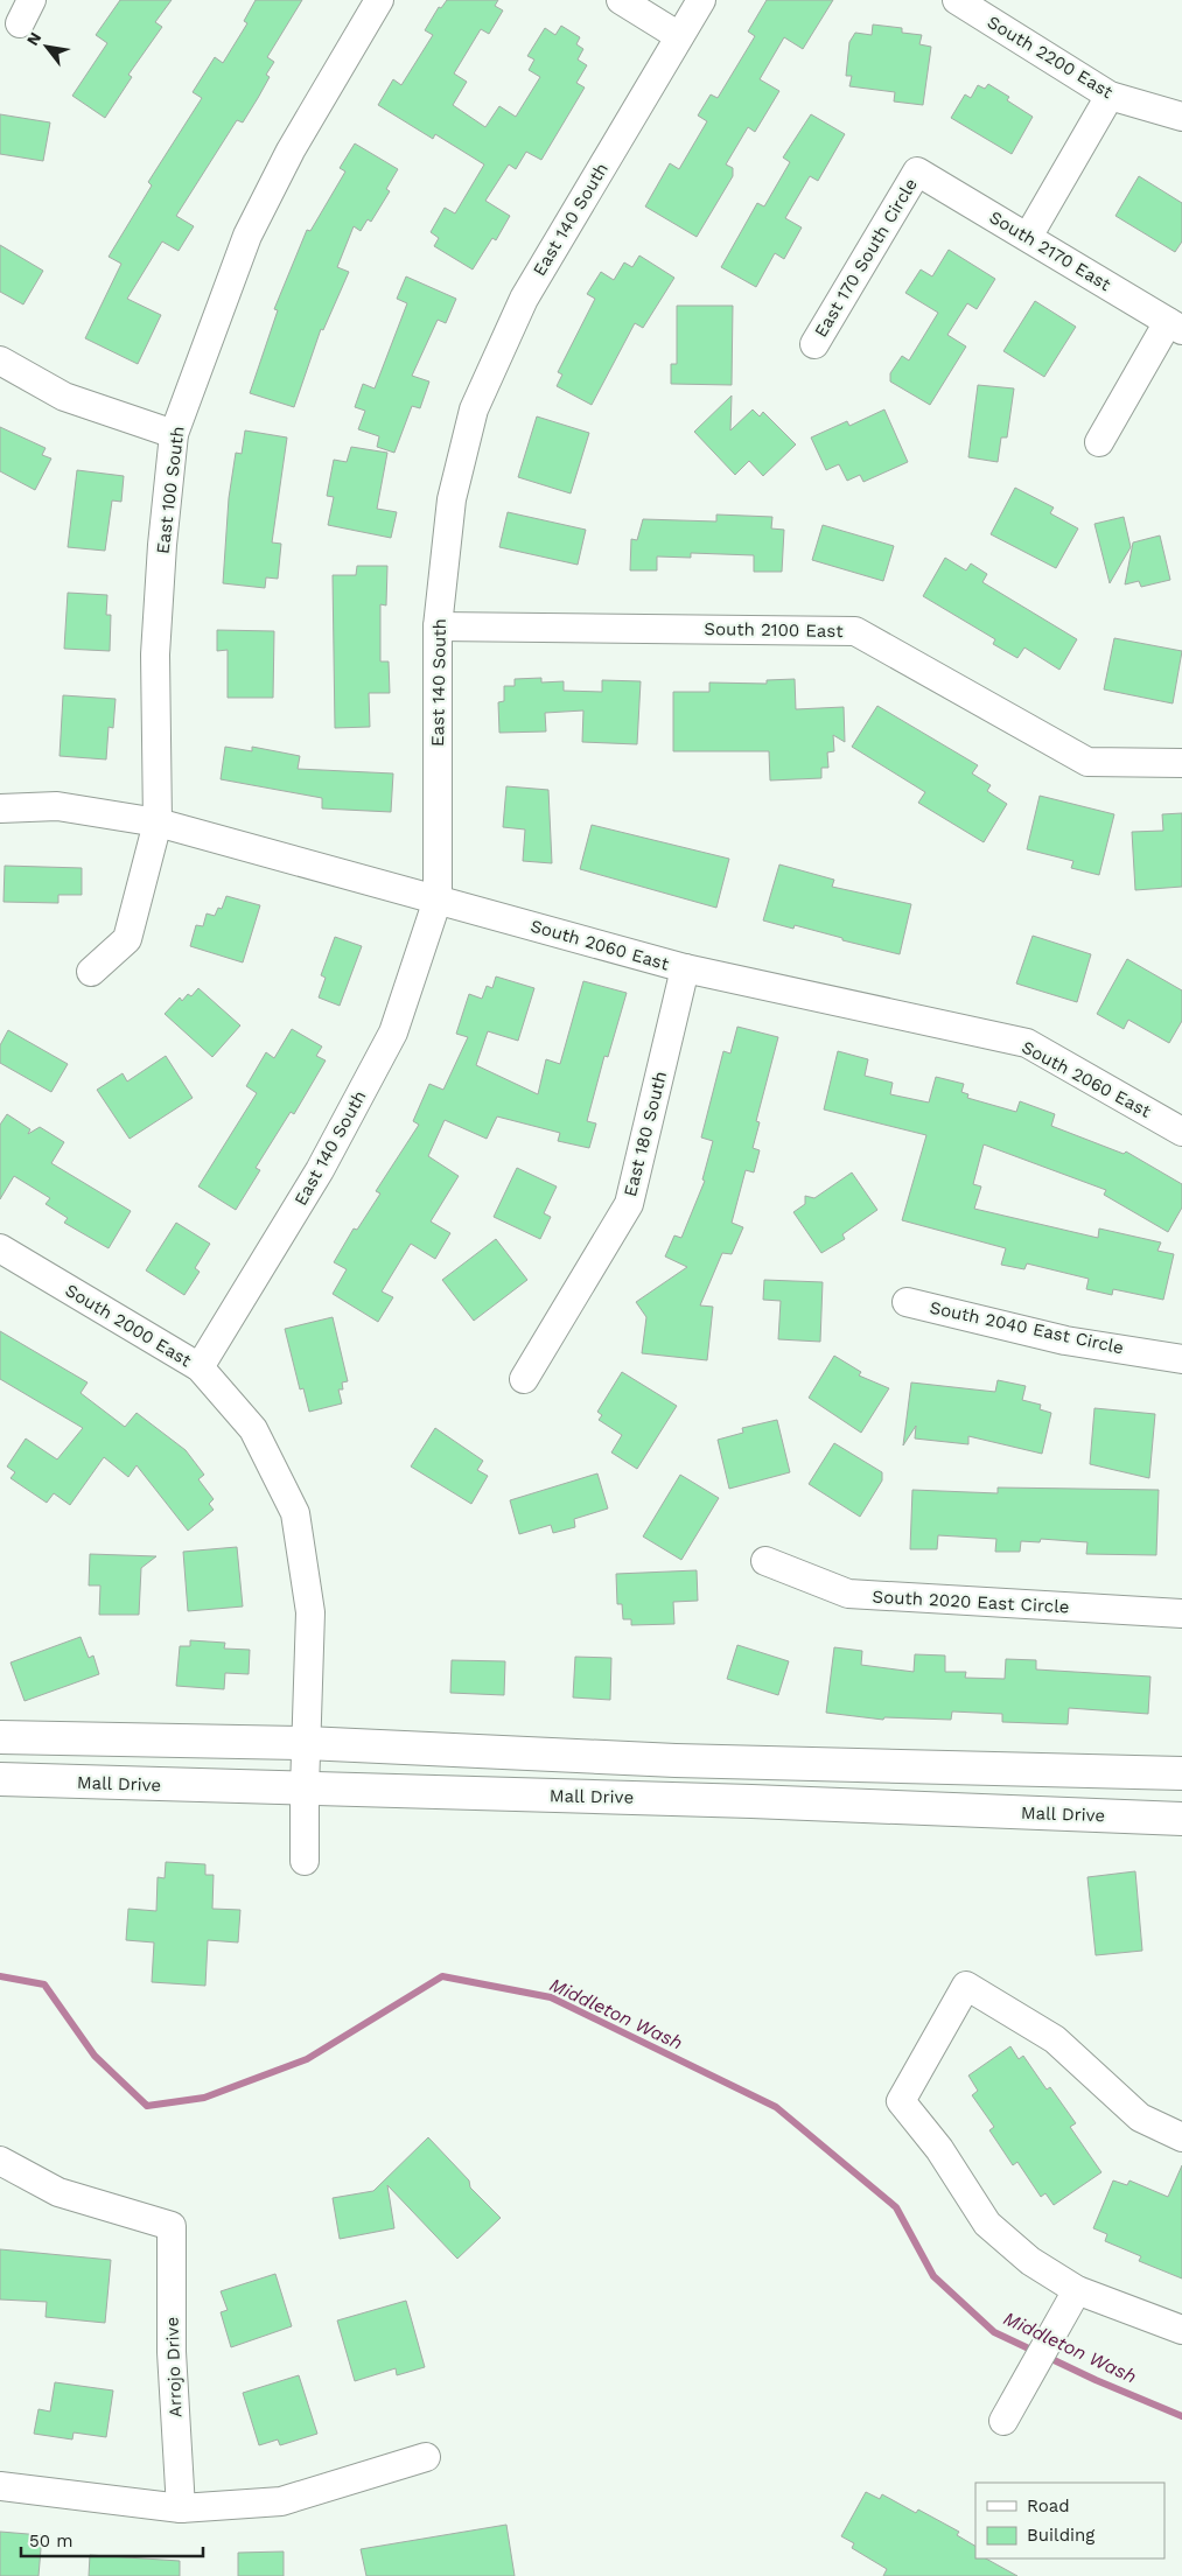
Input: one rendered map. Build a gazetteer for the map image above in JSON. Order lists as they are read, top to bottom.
{
  "streets": {
    "main road": ["Mall Drive"],
    "street": [
      "South 2200 East",
      "East 140 South",
      "South 2170 East",
      "East 170 South Circle",
      "East 100 South",
      "South 2100 East",
      "South 2060 East",
      "East 180 South",
      "South 2000 East",
      "South 2040 East Circle",
      "South 2020 East Circle",
      "Arrojo Drive"
    ]
  },
  "crossings": [
    ["East 140 South", "South 2100 East"],
    ["East 140 South", "South 2060 East"],
    ["East 140 South", "South 2000 East"],
    ["South 2170 East", "East 170 South Circle"],
    ["East 100 South", "South 2060 East"],
    ["South 2060 East", "East 180 South"],
    ["South 2000 East", "Mall Drive"]
  ],
  "water": ["Middleton Wash"],
  "legend": ["Road", "Building"],
  "scale_bar": "50 m",
  "north": "top left"
}
